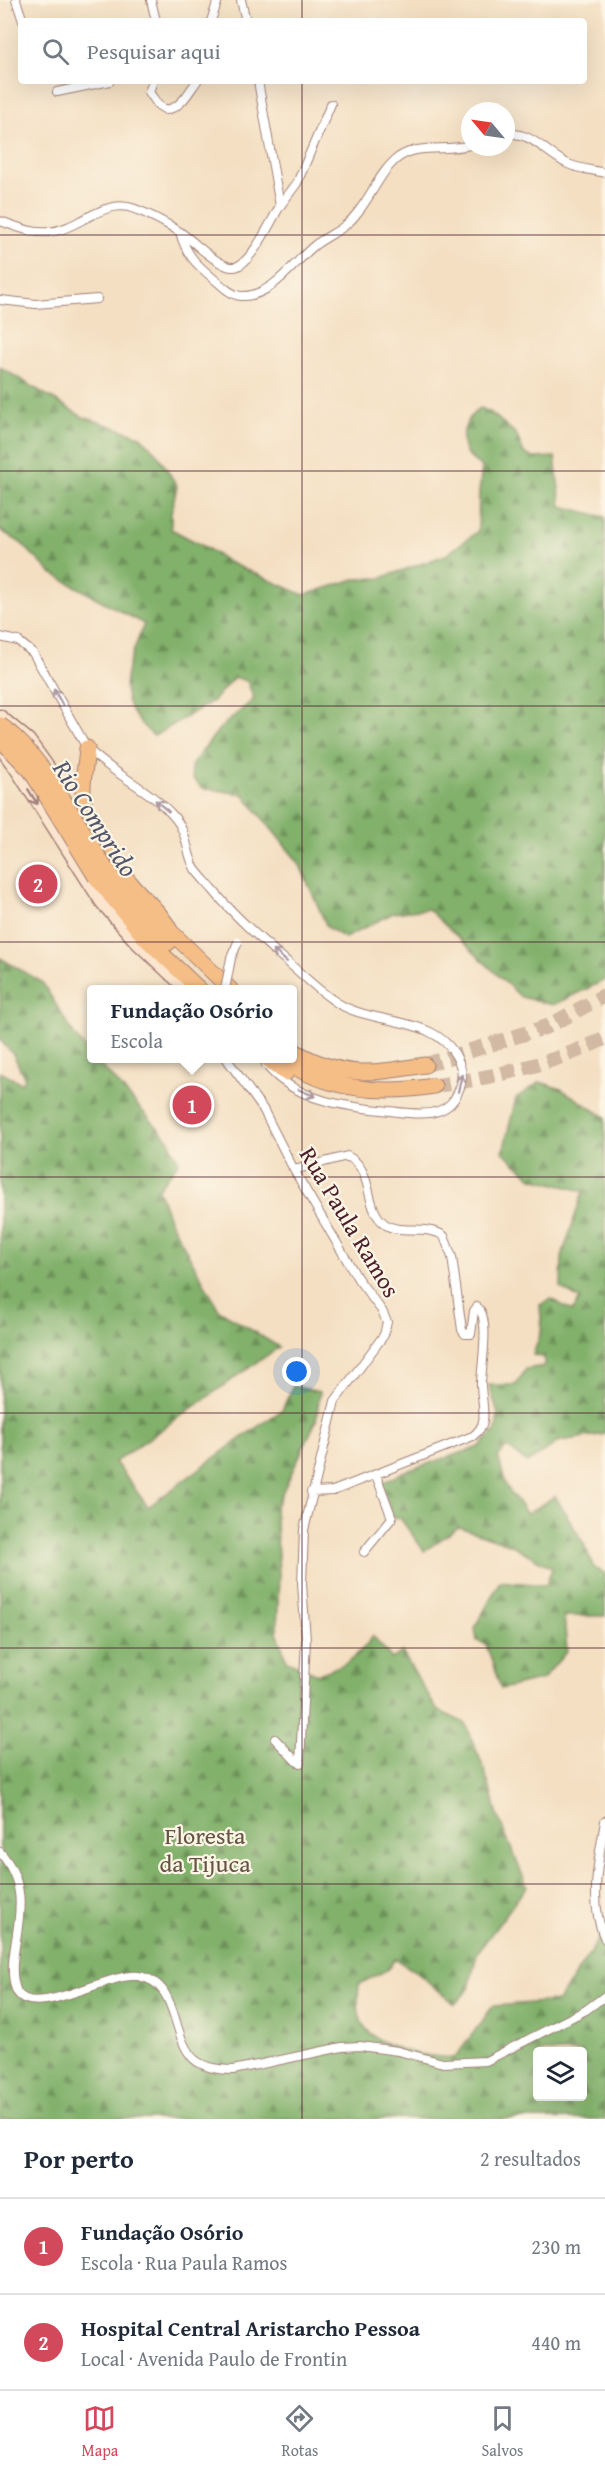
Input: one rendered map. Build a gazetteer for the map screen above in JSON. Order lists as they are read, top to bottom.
{
  "streets": {
    "street": ["Rua Paula Ramos"]
  },
  "water": ["Rio Comprido"],
  "parks": ["Floresta da Tijuca"],
  "north": "top left",
  "page": {
    "search": "Pesquisar aqui",
    "pins": ["2", "1"],
    "popup": ["Fundação Osório", "Escola"],
    "heading": ["Por perto", "2 resultados"],
    "list": [
      {
        "mark": "1",
        "name": "Fundação Osório",
        "note": "Escola · Rua Paula Ramos",
        "value": "230 m"
      },
      {
        "mark": "2",
        "name": "Hospital Central Aristarcho Pessoa",
        "note": "Local · Avenida Paulo de Frontin",
        "value": "440 m"
      }
    ],
    "nav": ["Mapa", "Rotas", "Salvos"]
  }
}
